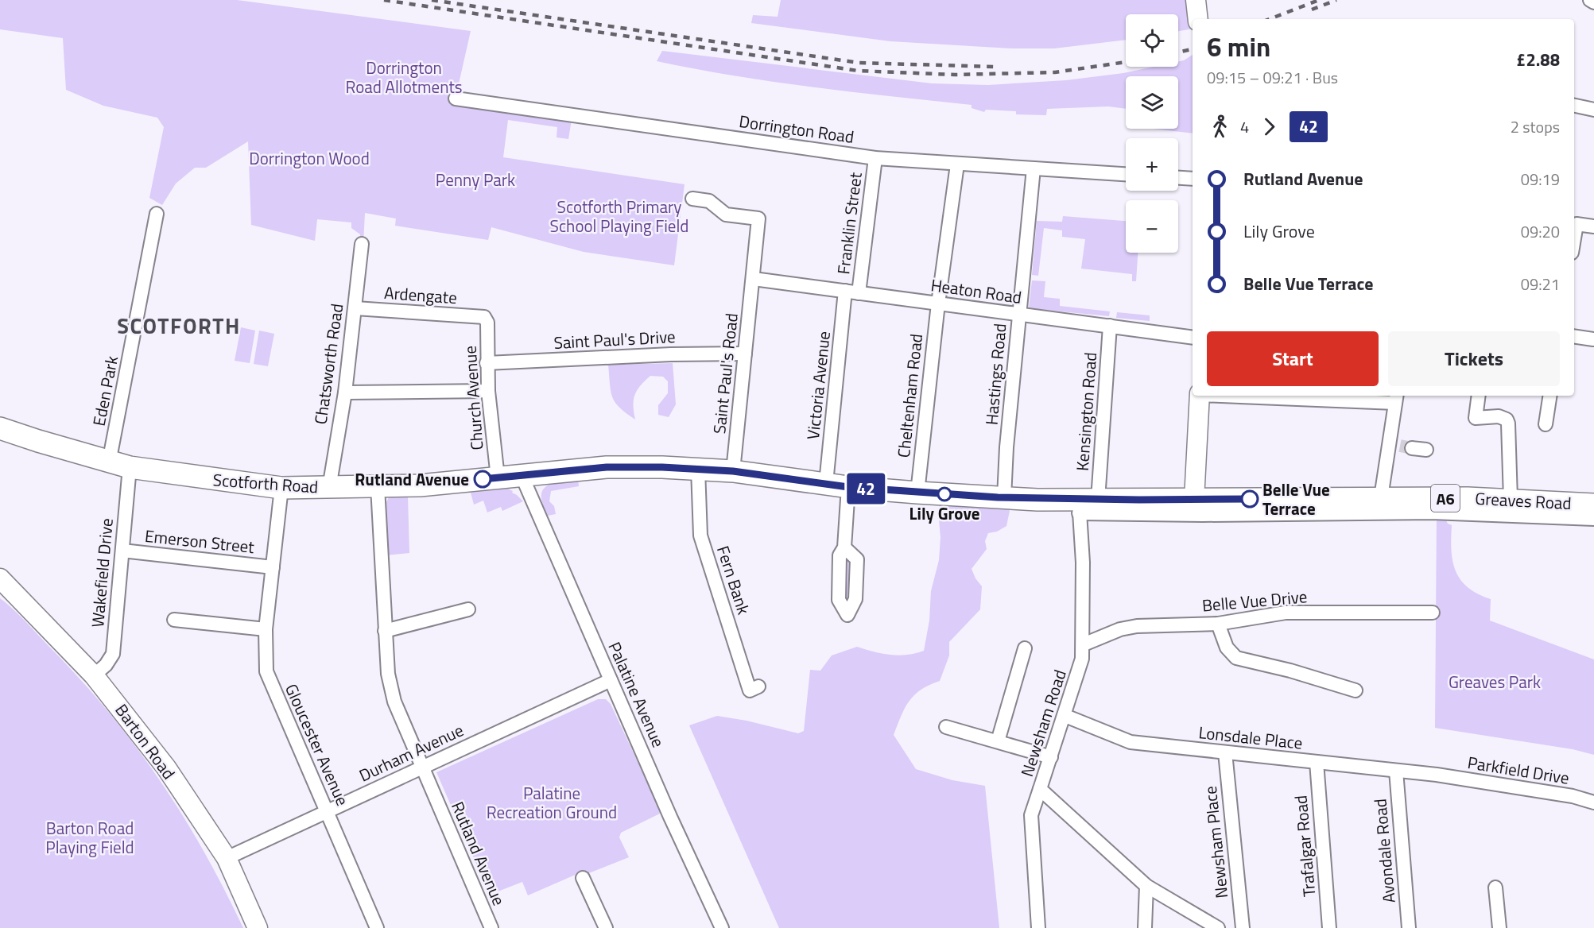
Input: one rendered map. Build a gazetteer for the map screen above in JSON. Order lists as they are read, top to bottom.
{
  "streets": {
    "main road": ["Scotforth Road", "A6", "Greaves Road"],
    "street": [
      "Dorrington Road",
      "Franklin Street",
      "Heaton Road",
      "Ardengate",
      "Saint Paul's Drive",
      "Chatsworth Road",
      "Saint Paul's Road",
      "Hastings Road",
      "Victoria Avenue",
      "Eden Park",
      "Cheltenham Road",
      "Church Avenue",
      "Kensington Road",
      "Emerson Street",
      "Wakefield Drive",
      "Fern Bank",
      "Belle Vue Drive",
      "Palatine Avenue",
      "Newsham Road",
      "Lonsdale Place",
      "Barton Road",
      "Gloucester Avenue",
      "Durham Avenue",
      "Parkfield Drive",
      "Newsham Place",
      "Trafalgar Road",
      "Avondale Road",
      "Rutland Avenue"
    ]
  },
  "crossings": [
    ["Dorrington Road", "Franklin Street"],
    ["Dorrington Road", "Hastings Road"],
    ["Dorrington Road", "Cheltenham Road"],
    ["Franklin Street", "Heaton Road"],
    ["Franklin Street", "Victoria Avenue"],
    ["Heaton Road", "Saint Paul's Road"],
    ["Heaton Road", "Hastings Road"],
    ["Heaton Road", "Victoria Avenue"],
    ["Heaton Road", "Cheltenham Road"],
    ["Heaton Road", "Kensington Road"],
    ["Ardengate", "Chatsworth Road"],
    ["Ardengate", "Church Avenue"],
    ["Saint Paul's Drive", "Saint Paul's Road"],
    ["Saint Paul's Drive", "Church Avenue"],
    ["Chatsworth Road", "Scotforth Road"],
    ["Saint Paul's Road", "Scotforth Road"],
    ["Hastings Road", "Scotforth Road"],
    ["Victoria Avenue", "Scotforth Road"],
    ["Eden Park", "Scotforth Road"],
    ["Eden Park", "Wakefield Drive"],
    ["Cheltenham Road", "Scotforth Road"],
    ["Church Avenue", "Scotforth Road"],
    ["Kensington Road", "Scotforth Road"],
    ["Kensington Road", "Newsham Road"],
    ["Scotforth Road", "Greaves Road"],
    ["Scotforth Road", "Wakefield Drive"],
    ["Scotforth Road", "Fern Bank"],
    ["Scotforth Road", "Palatine Avenue"],
    ["Scotforth Road", "Newsham Road"],
    ["Scotforth Road", "Gloucester Avenue"],
    ["Scotforth Road", "Rutland Avenue"],
    ["Emerson Street", "Wakefield Drive"],
    ["Emerson Street", "Gloucester Avenue"],
    ["Wakefield Drive", "Barton Road"],
    ["Belle Vue Drive", "Newsham Road"],
    ["Palatine Avenue", "Durham Avenue"],
    ["Newsham Road", "Lonsdale Place"],
    ["Lonsdale Place", "Parkfield Drive"],
    ["Lonsdale Place", "Newsham Place"],
    ["Lonsdale Place", "Trafalgar Road"],
    ["Lonsdale Place", "Avondale Road"],
    ["Barton Road", "Durham Avenue"],
    ["Gloucester Avenue", "Durham Avenue"],
    ["Durham Avenue", "Rutland Avenue"]
  ],
  "districts": ["SCOTFORTH"],
  "parks": [
    "Dorrington Road Allotments",
    "Dorrington Wood",
    "Penny Park",
    "Scotforth Primary School Playing Field",
    "Greaves Park",
    "Palatine Recreation Ground",
    "Barton Road Playing Field"
  ],
  "places": ["Rutland Avenue", "Lily Grove", "Belle Vue Terrace"],
  "lines": ["bus line 42"],
  "page": {
    "on_map": "42",
    "map_buttons": ["+", "−"],
    "heading": ["6 min", "09:15 – 09:21 · Bus", "£2.88"],
    "legs": ["4", "42", "2 stops"],
    "list": [
      {
        "name": "Rutland Avenue",
        "value": "09:19"
      },
      {
        "name": "Lily Grove",
        "value": "09:20"
      },
      {
        "name": "Belle Vue Terrace",
        "value": "09:21"
      }
    ],
    "buttons": ["Start", "Tickets"]
  }
}
